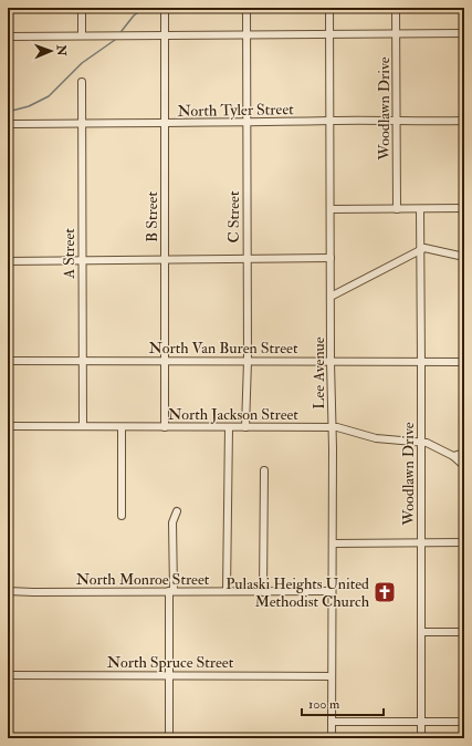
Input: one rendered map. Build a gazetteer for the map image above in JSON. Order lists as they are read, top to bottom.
{
  "streets": {
    "street": [
      "Woodlawn Drive",
      "North Tyler Street",
      "B Street",
      "C Street",
      "A Street",
      "North Van Buren Street",
      "Lee Avenue",
      "North Jackson Street",
      "North Monroe Street",
      "North Spruce Street"
    ]
  },
  "crossings": [
    ["Woodlawn Drive", "North Tyler Street"],
    ["Woodlawn Drive", "North Van Buren Street"],
    ["Woodlawn Drive", "North Jackson Street"],
    ["North Tyler Street", "B Street"],
    ["North Tyler Street", "C Street"],
    ["North Tyler Street", "A Street"],
    ["North Tyler Street", "Lee Avenue"],
    ["B Street", "North Van Buren Street"],
    ["B Street", "North Jackson Street"],
    ["C Street", "North Van Buren Street"],
    ["C Street", "North Jackson Street"],
    ["A Street", "North Van Buren Street"],
    ["A Street", "North Jackson Street"],
    ["North Van Buren Street", "Lee Avenue"],
    ["Lee Avenue", "North Jackson Street"],
    ["Lee Avenue", "North Monroe Street"],
    ["Lee Avenue", "North Spruce Street"]
  ],
  "places": {
    "church": ["Pulaski Heights United Methodist Church"]
  },
  "scale_bar": "100 m",
  "north": "right"
}
